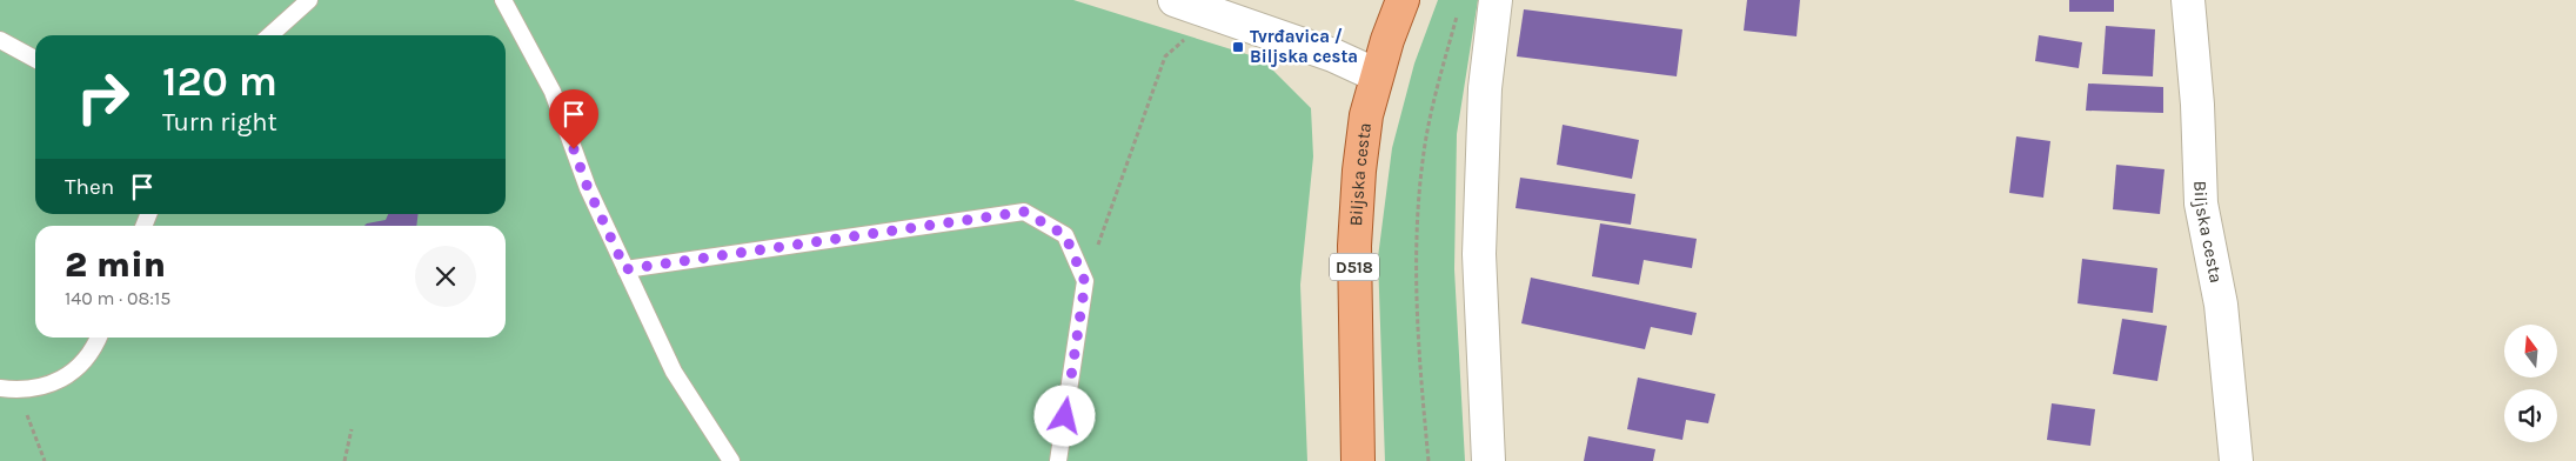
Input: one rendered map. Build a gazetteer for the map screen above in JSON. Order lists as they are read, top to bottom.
{
  "streets": {
    "main road": ["Biljska cesta", "D518"]
  },
  "places": {
    "transit": ["Tvrđavica / Biljska cesta"]
  },
  "north": "top",
  "page": {
    "turn": ["120 m", "Turn right"],
    "then": "Then",
    "heading": ["2 min", "140 m · 08:15"]
  }
}
